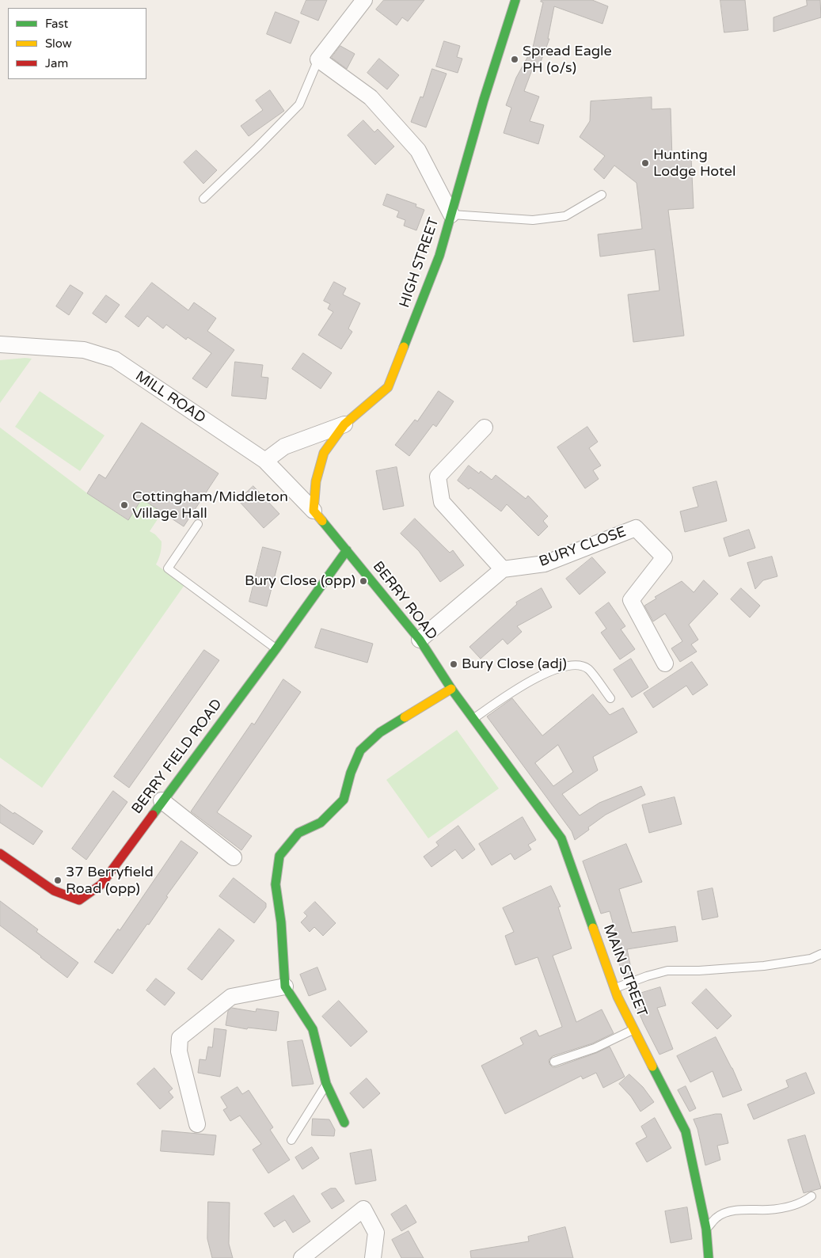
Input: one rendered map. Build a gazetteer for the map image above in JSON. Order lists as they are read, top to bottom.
{
  "streets": {
    "main road": [
      "HIGH STREET",
      "BERRY ROAD",
      "BERRY FIELD ROAD",
      "MAIN STREET"
    ],
    "street": ["MILL ROAD", "BURY CLOSE"]
  },
  "crossings": [
    ["HIGH STREET", "MILL ROAD"],
    ["HIGH STREET", "BERRY ROAD"],
    ["MILL ROAD", "BERRY ROAD"],
    ["BERRY ROAD", "BERRY FIELD ROAD"],
    ["BERRY ROAD", "MAIN STREET"]
  ],
  "places": [
    "Spread Eagle PH (o/s)",
    "Hunting Lodge Hotel",
    "Cottingham/Middleton Village Hall",
    "Bury Close (opp)",
    "Bury Close (adj)",
    "37 Berryfield Road (opp)"
  ],
  "legend": ["Fast", "Slow", "Jam"]
}
